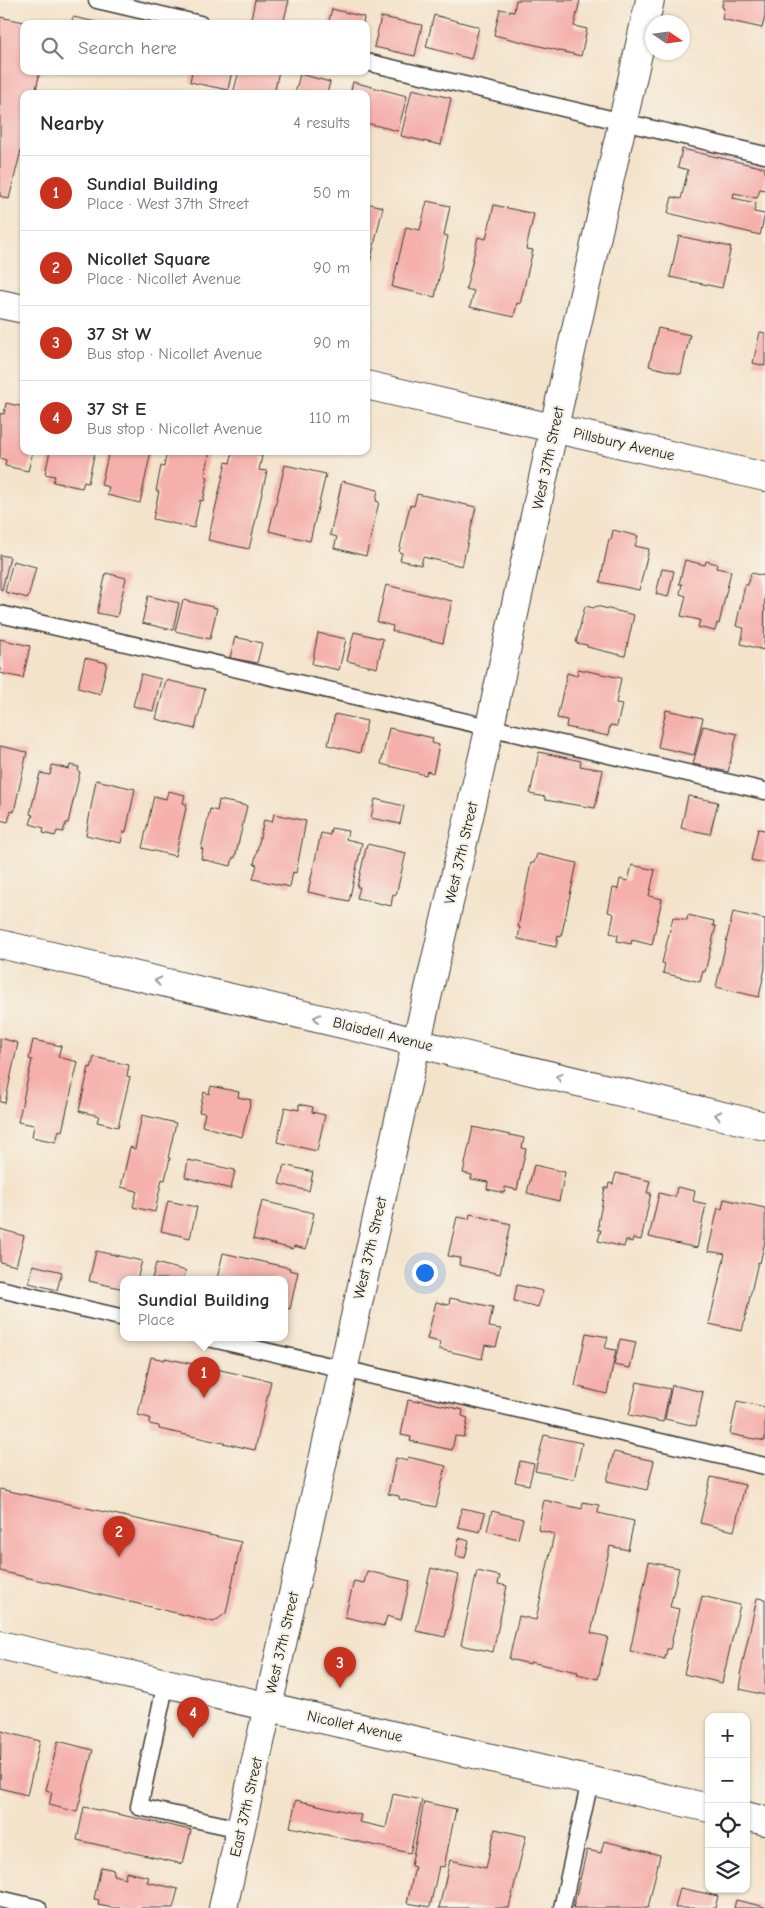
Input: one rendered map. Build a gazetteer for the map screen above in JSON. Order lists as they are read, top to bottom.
{
  "streets": {
    "street": [
      "Pillsbury Avenue",
      "West 37th Street",
      "Blaisdell Avenue",
      "Nicollet Avenue",
      "East 37th Street"
    ]
  },
  "crossings": [
    ["Pillsbury Avenue", "West 37th Street"],
    ["West 37th Street", "Blaisdell Avenue"],
    ["West 37th Street", "Nicollet Avenue"],
    ["West 37th Street", "East 37th Street"],
    ["Nicollet Avenue", "East 37th Street"]
  ],
  "one_way": ["Blaisdell Avenue"],
  "north": "right",
  "page": {
    "search": "Search here",
    "heading": ["Nearby", "4 results"],
    "list": [
      {
        "mark": "1",
        "name": "Sundial Building",
        "note": "Place · West 37th Street",
        "value": "50 m"
      },
      {
        "mark": "2",
        "name": "Nicollet Square",
        "note": "Place · Nicollet Avenue",
        "value": "90 m"
      },
      {
        "mark": "3",
        "name": "37 St W",
        "note": "Bus stop · Nicollet Avenue",
        "value": "90 m"
      },
      {
        "mark": "4",
        "name": "37 St E",
        "note": "Bus stop · Nicollet Avenue",
        "value": "110 m"
      }
    ],
    "popup": ["Sundial Building", "Place"],
    "pins": [
      "1",
      "2",
      "3",
      "4"
    ],
    "map_buttons": ["+", "−"]
  }
}
